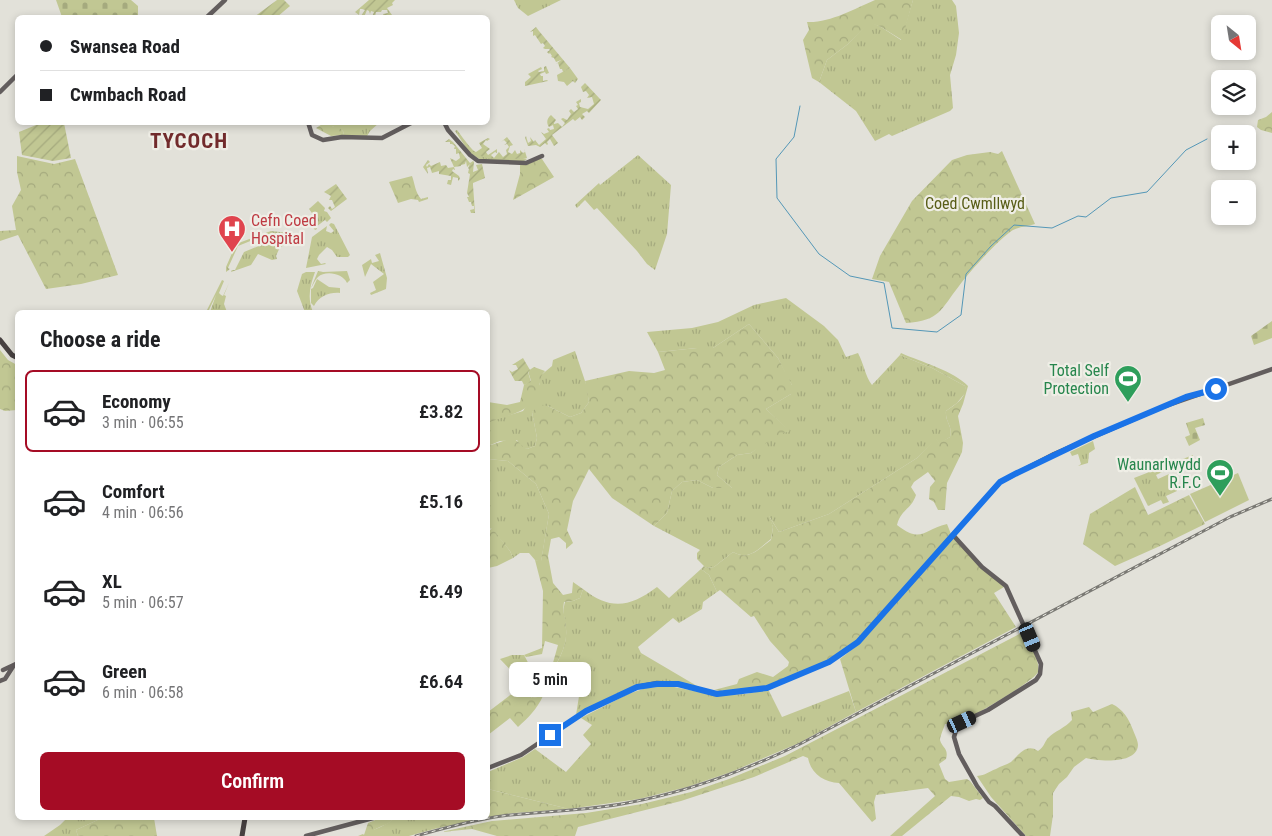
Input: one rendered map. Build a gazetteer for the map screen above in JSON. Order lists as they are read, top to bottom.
{
  "districts": ["TYCOCH"],
  "parks": ["Coed Cwmllwyd"],
  "places": {
    "hospital": ["Cefn Coed Hospital"],
    "sports": ["Total Self Protection", "Waunarlwydd R.F.C"]
  },
  "north": "bottom right",
  "page": {
    "map_buttons": ["+", "−"],
    "banner": ["Swansea Road", "Cwmbach Road"],
    "heading": "Choose a ride",
    "list": [
      {
        "name": "Economy",
        "note": "3 min · 06:55",
        "value": "£3.82"
      },
      {
        "name": "Comfort",
        "note": "4 min · 06:56",
        "value": "£5.16"
      },
      {
        "name": "XL",
        "note": "5 min · 06:57",
        "value": "£6.49"
      },
      {
        "name": "Green",
        "note": "6 min · 06:58",
        "value": "£6.64"
      }
    ],
    "bubble": "5 min",
    "buttons": "Confirm"
  }
}
